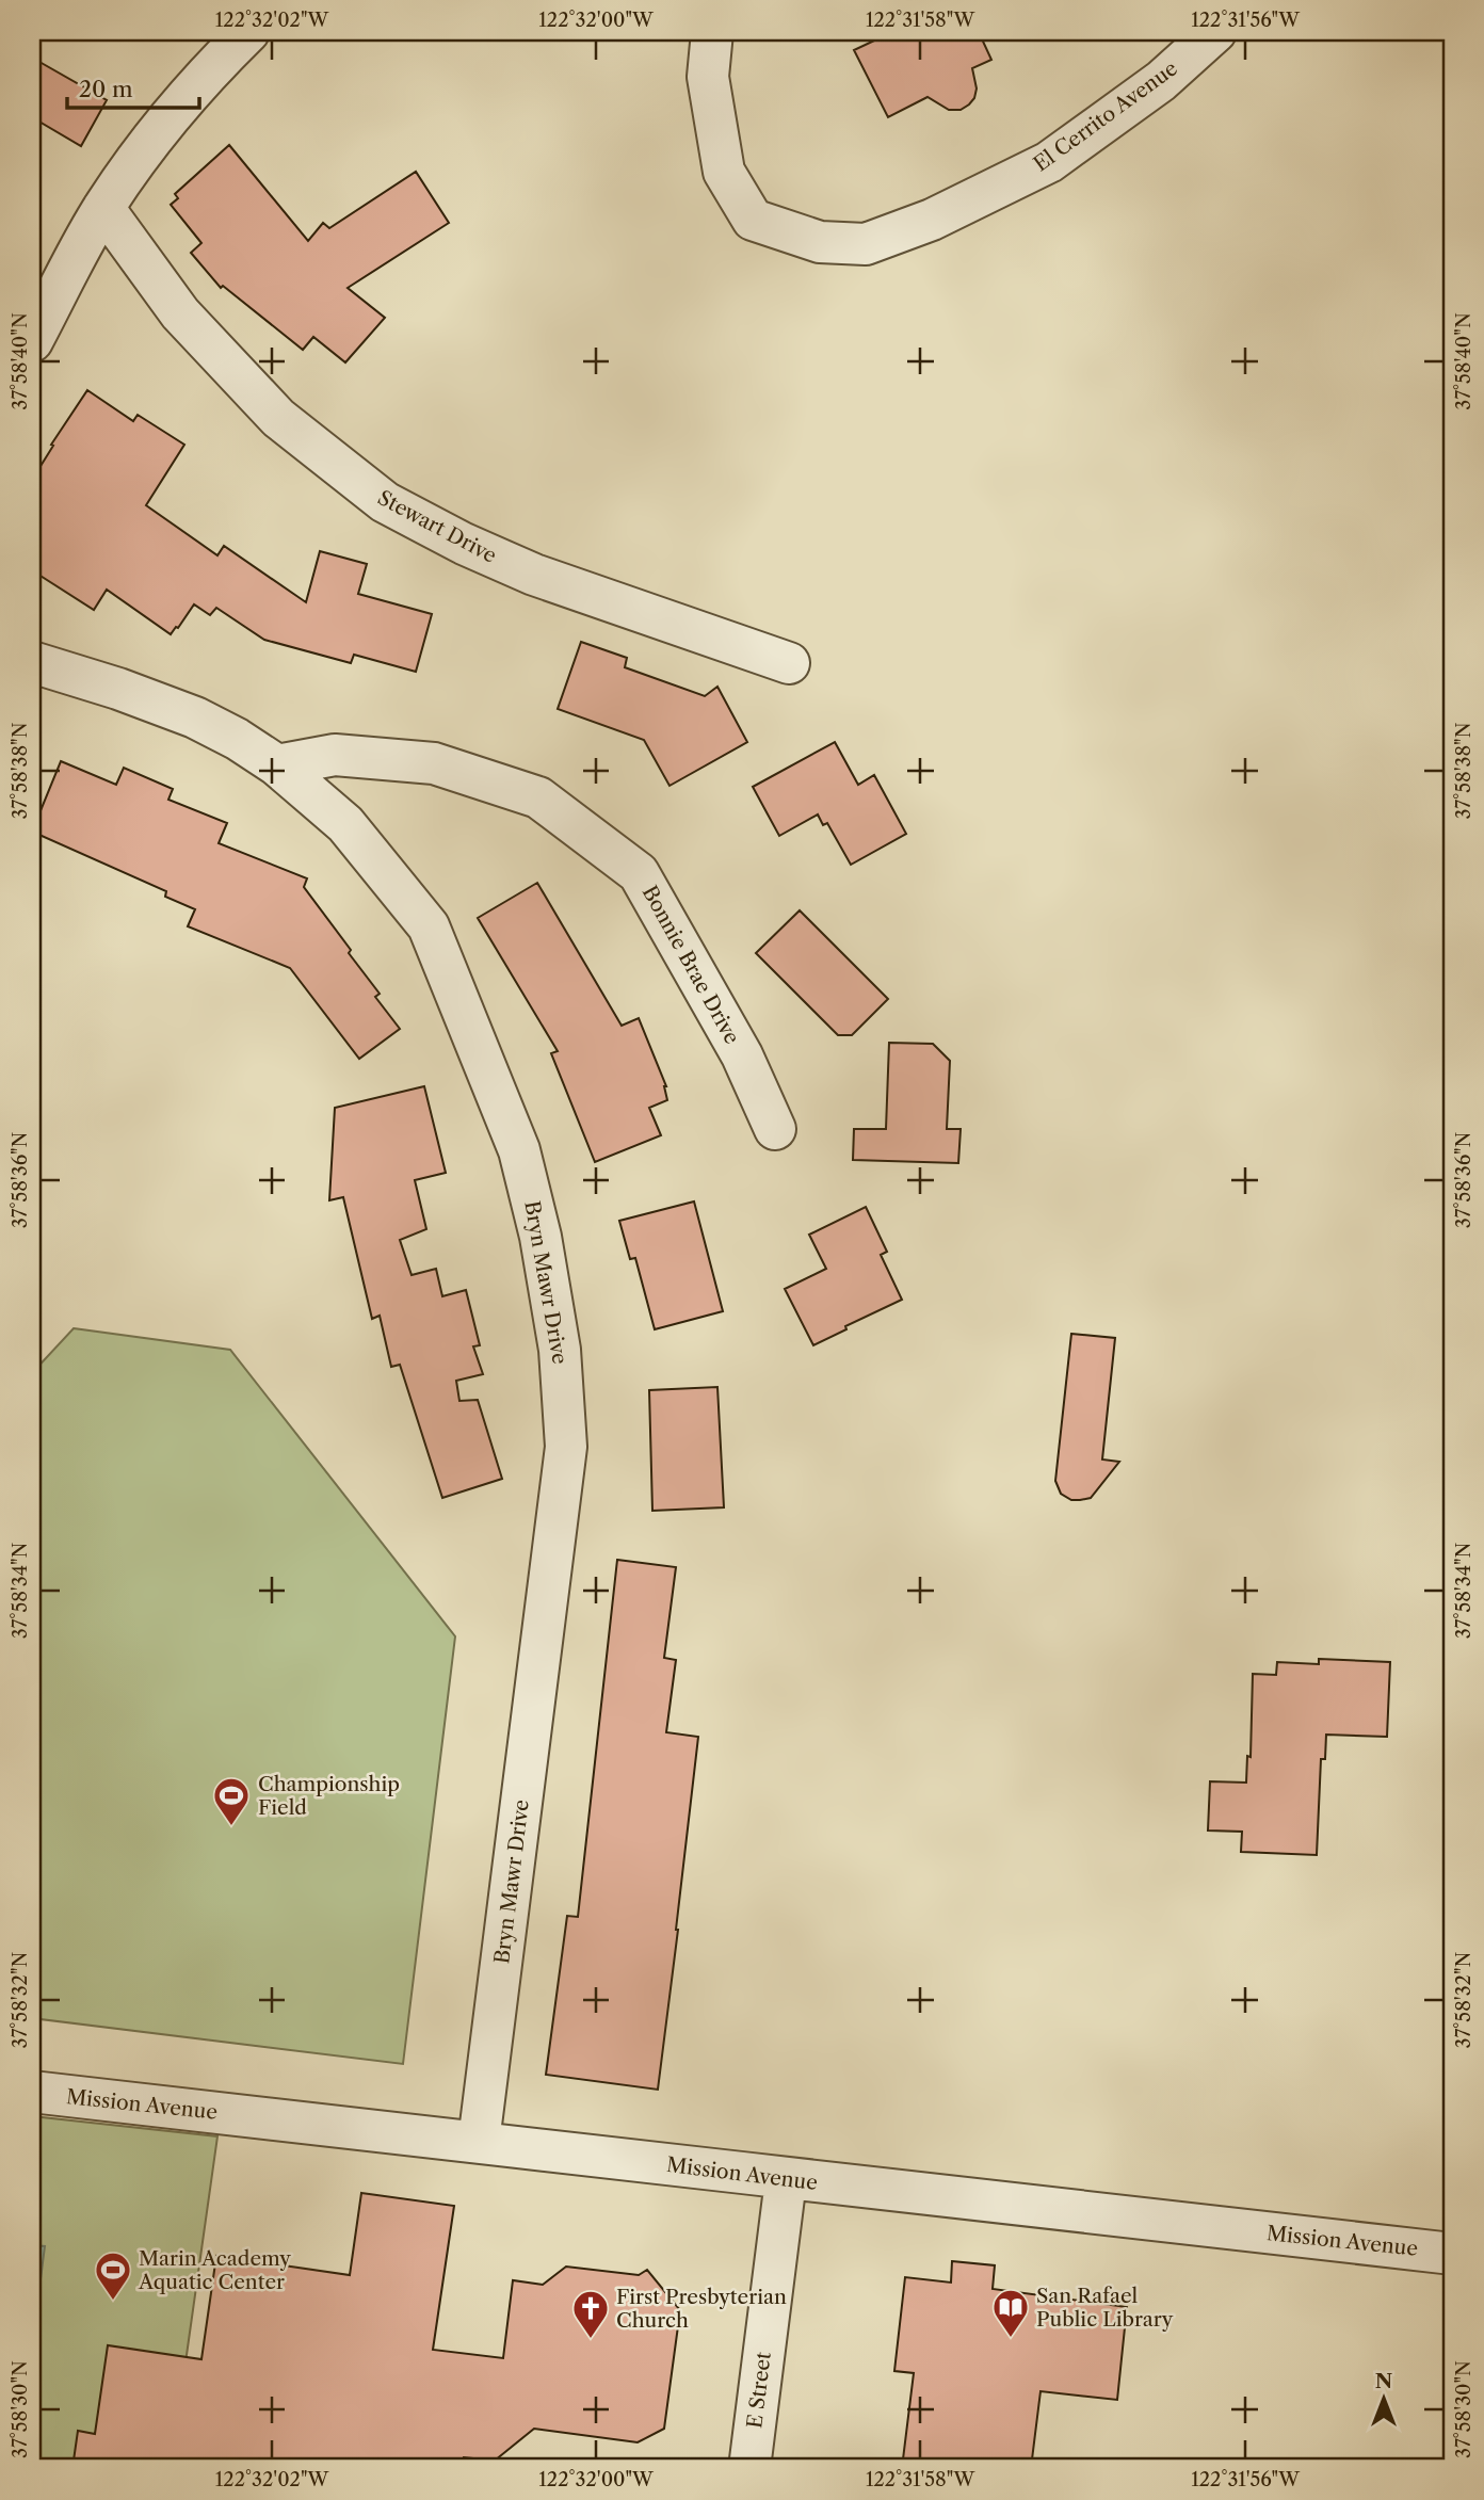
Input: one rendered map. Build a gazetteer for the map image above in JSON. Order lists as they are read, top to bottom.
{
  "streets": {
    "street": [
      "El Cerrito Avenue",
      "Stewart Drive",
      "Bonnie Brae Drive",
      "Bryn Mawr Drive",
      "Mission Avenue",
      "E Street"
    ]
  },
  "crossings": [
    ["Bonnie Brae Drive", "Bryn Mawr Drive"],
    ["Bryn Mawr Drive", "Mission Avenue"],
    ["Mission Avenue", "E Street"]
  ],
  "places": {
    "sports": ["Championship Field", "Marin Academy Aquatic Center"],
    "library": ["San Rafael Public Library"],
    "church": ["First Presbyterian Church"]
  },
  "scale_bar": "20 m",
  "north": "top",
  "coordinates": [
    "122°32'02\"W",
    "122°32'00\"W",
    "122°31'58\"W",
    "122°31'56\"W",
    "37°58'40\"N",
    "37°58'38\"N",
    "37°58'36\"N",
    "37°58'34\"N",
    "37°58'32\"N",
    "37°58'30\"N"
  ]
}
